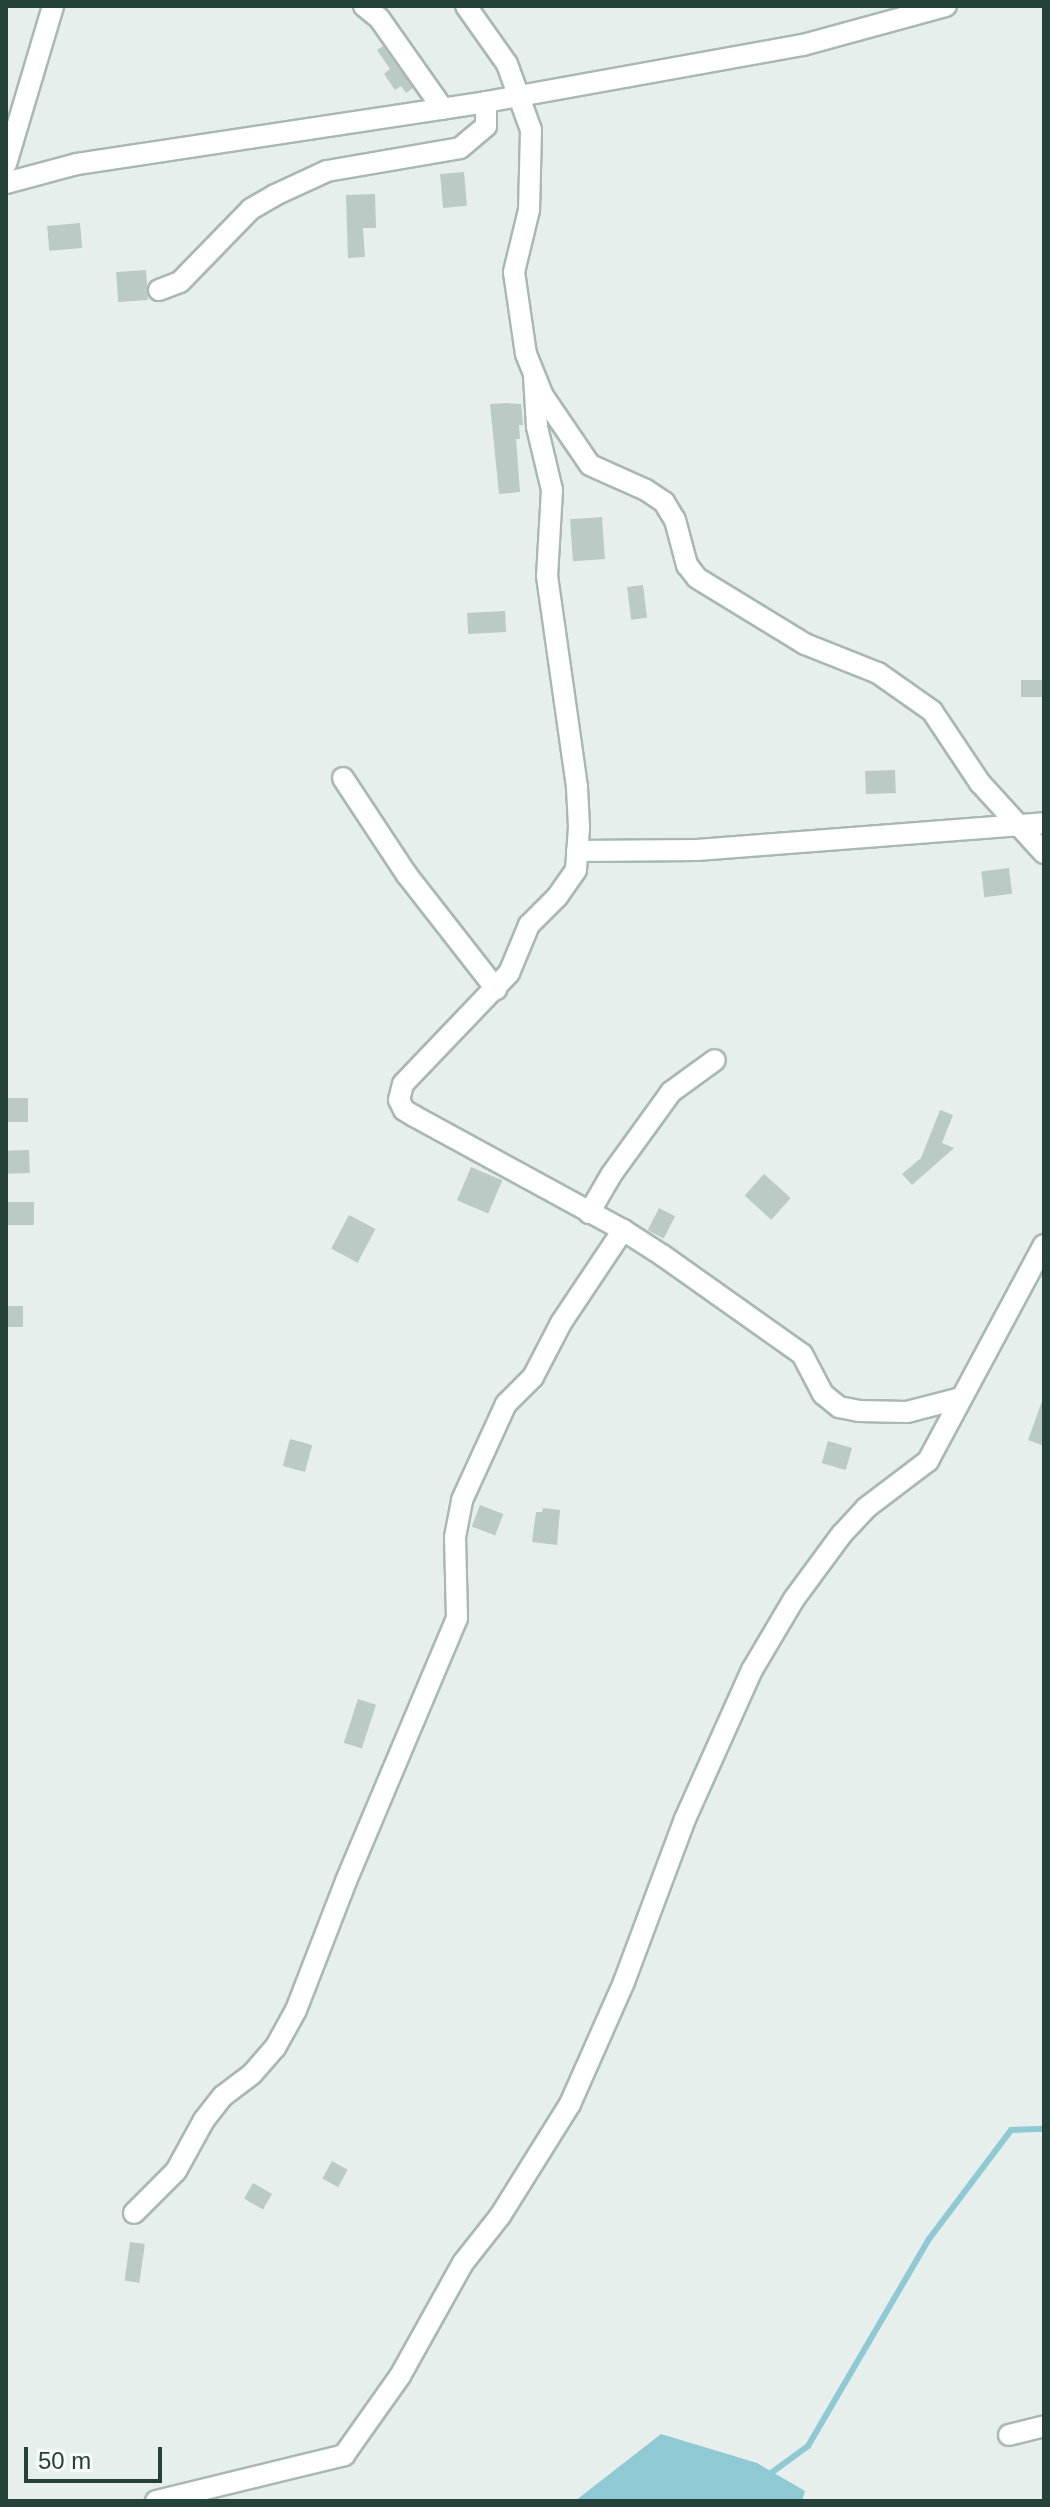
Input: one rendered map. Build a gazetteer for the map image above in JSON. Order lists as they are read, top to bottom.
{
  "scale_bar": "50 m"
}
